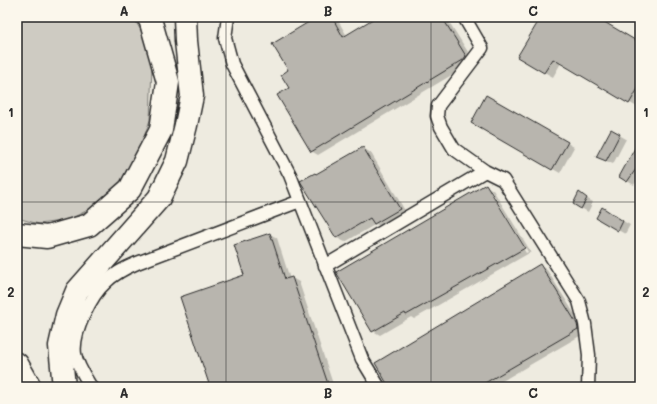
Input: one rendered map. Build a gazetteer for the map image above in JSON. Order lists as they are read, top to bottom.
{
  "grid": {
    "columns": ["A", "B", "C"],
    "rows": ["1", "2"]
  }
}
